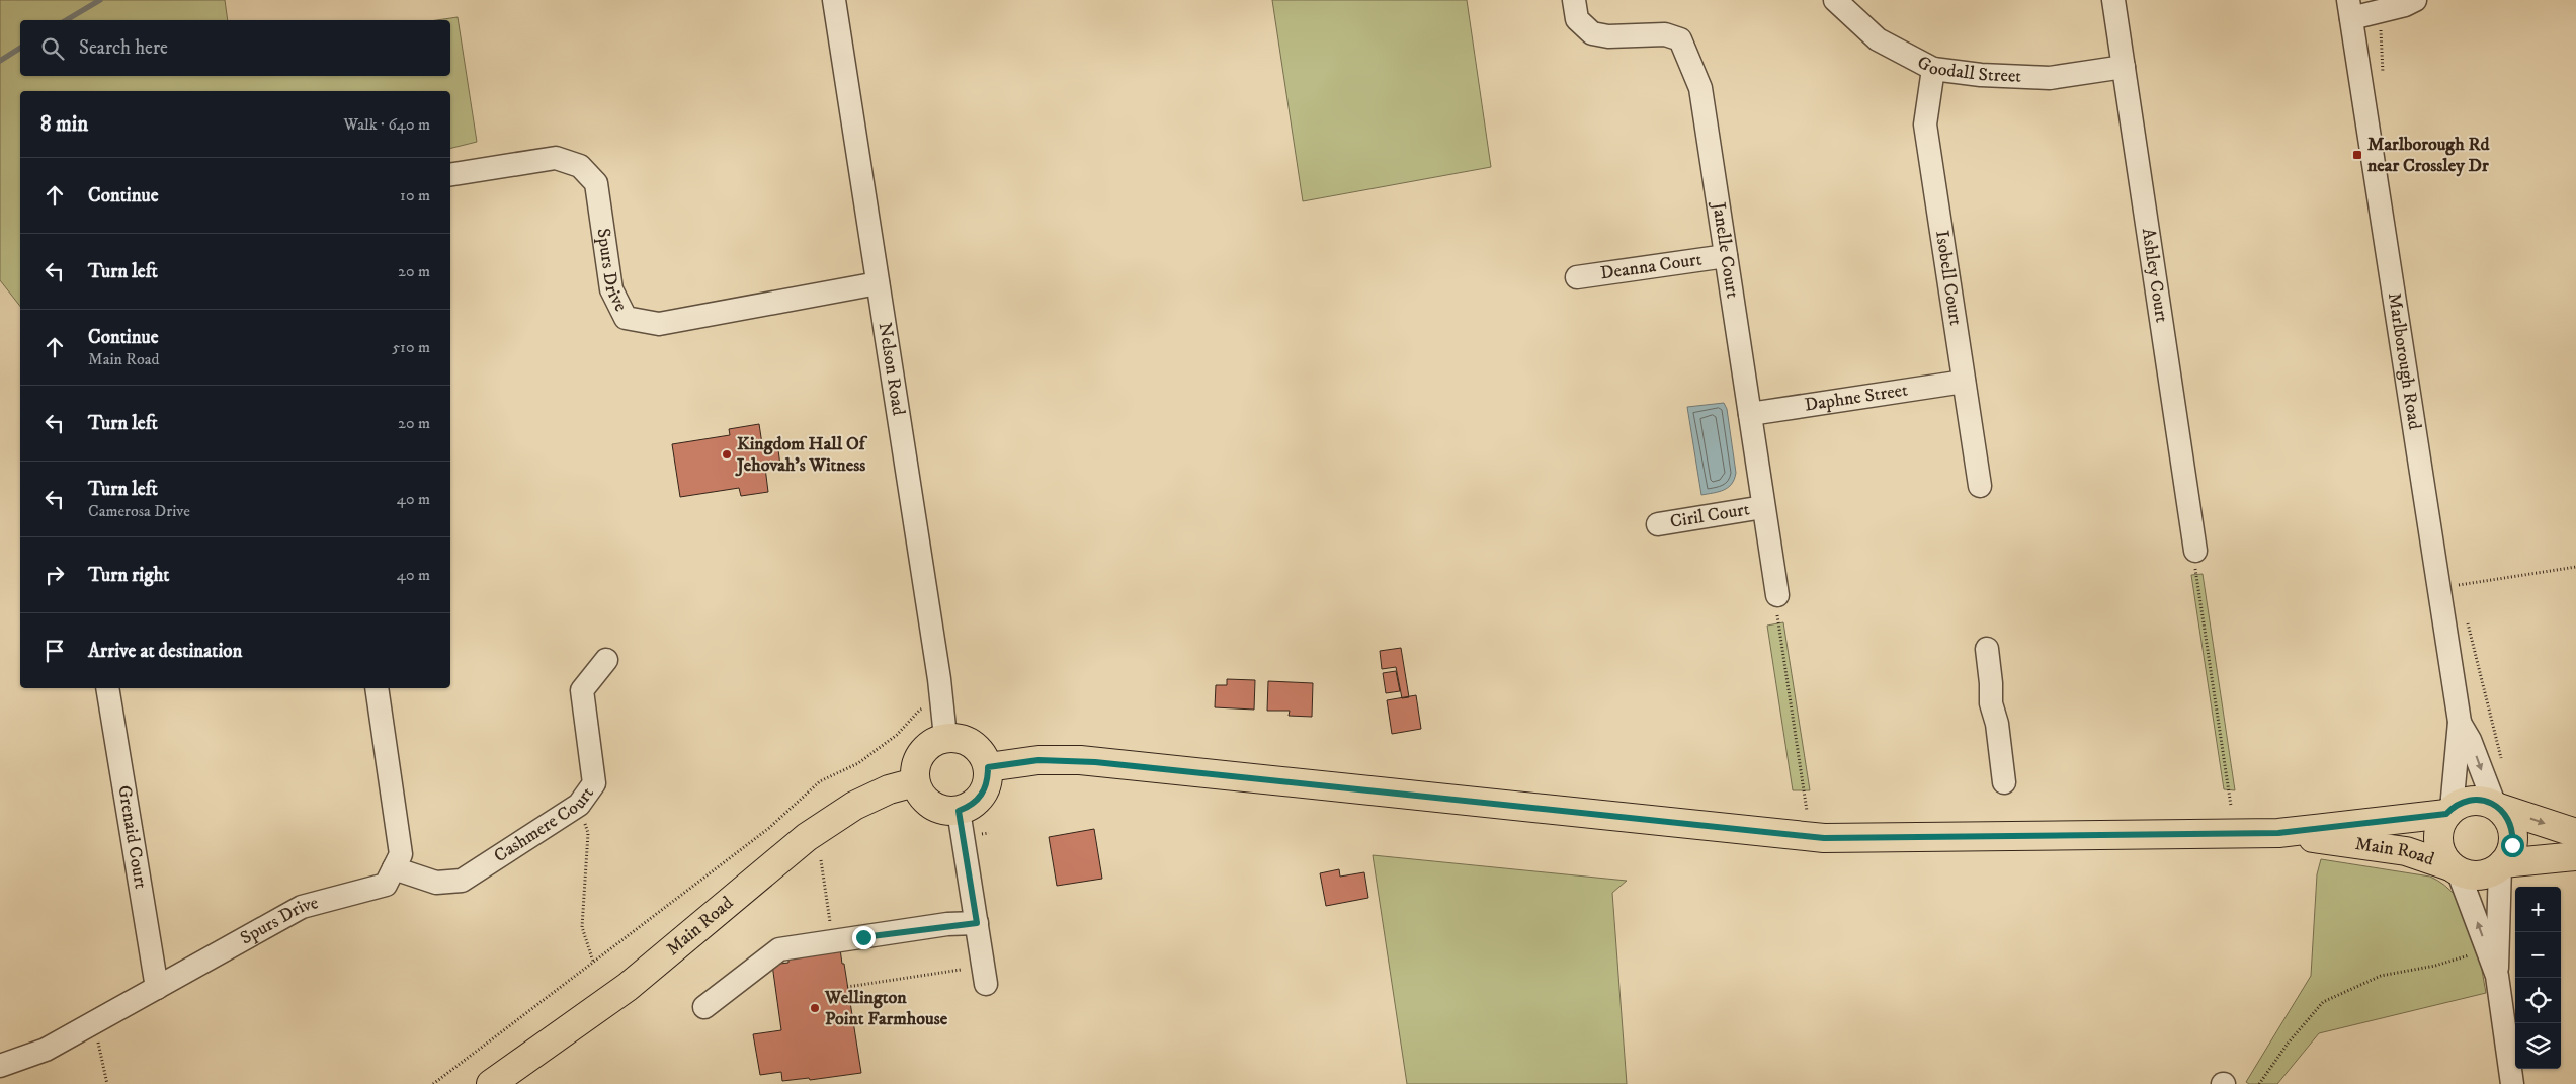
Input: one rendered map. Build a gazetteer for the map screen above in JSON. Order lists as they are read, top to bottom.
{
  "streets": {
    "main road": ["Main Road"],
    "street": [
      "Goodall Street",
      "Janelle Court",
      "Deanna Court",
      "Spurs Drive",
      "Ashley Court",
      "Isobell Court",
      "Marlborough Road",
      "Nelson Road",
      "Daphne Street",
      "Ciril Court",
      "Cashmere Court",
      "Grenaid Court"
    ]
  },
  "crossings": [
    ["Goodall Street", "Ashley Court"],
    ["Goodall Street", "Isobell Court"],
    ["Janelle Court", "Deanna Court"],
    ["Janelle Court", "Daphne Street"],
    ["Janelle Court", "Ciril Court"],
    ["Spurs Drive", "Nelson Road"],
    ["Spurs Drive", "Cashmere Court"],
    ["Spurs Drive", "Grenaid Court"],
    ["Isobell Court", "Daphne Street"],
    ["Marlborough Road", "Main Road"],
    ["Nelson Road", "Main Road"]
  ],
  "places": {
    "transit": ["Marlborough Rd near Crossley Dr"],
    "other": ["Kingdom Hall Of Jehovah's Witness", "Wellington Point Farmhouse"]
  },
  "page": {
    "search": "Search here",
    "heading": ["8 min", "Walk · 640 m"],
    "list": [
      ["Continue", "10 m"],
      ["Turn left", "20 m"],
      ["Continue", "Main Road", "510 m"],
      ["Turn left", "20 m"],
      ["Turn left", "Camerosa Drive", "40 m"],
      ["Turn right", "40 m"],
      "Arrive at destination"
    ],
    "map_buttons": ["+", "−"]
  }
}
